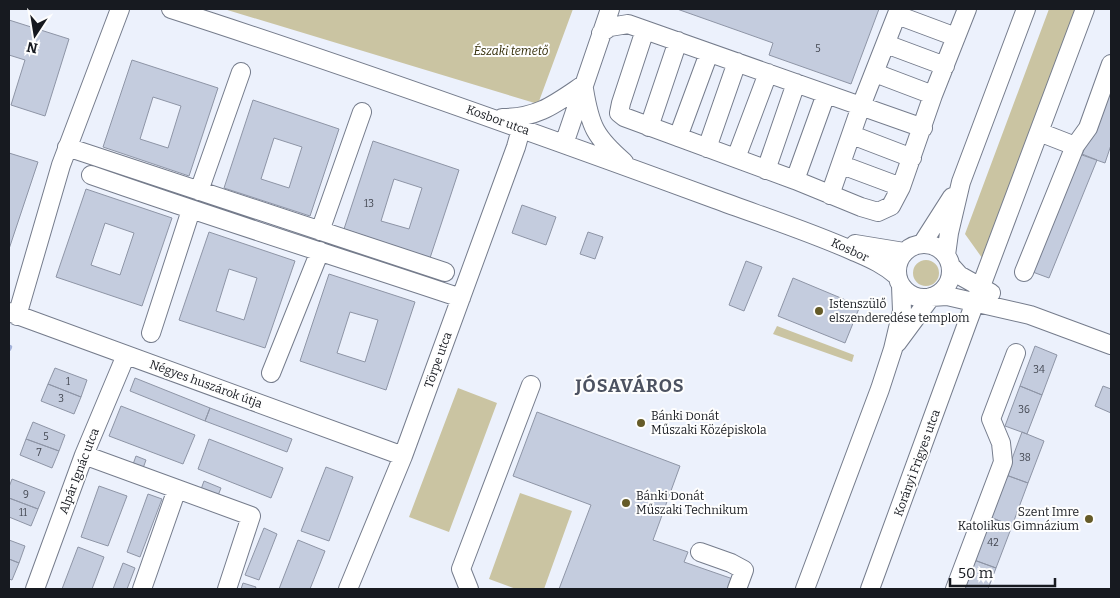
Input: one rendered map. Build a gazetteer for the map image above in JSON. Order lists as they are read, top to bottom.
{
  "streets": {
    "street": [
      "Kosbor utca",
      "Kosbor",
      "Törpe utca",
      "Négyes huszárok útja",
      "Korányi Frigyes utca",
      "Alpár Ignác utca"
    ]
  },
  "crossings": [
    ["Kosbor utca", "Kosbor"],
    ["Kosbor utca", "Törpe utca"],
    ["Törpe utca", "Négyes huszárok útja"],
    ["Négyes huszárok útja", "Alpár Ignác utca"]
  ],
  "districts": ["JÓSAVÁROS"],
  "parks": ["Északi temető"],
  "places": [
    "Istenszülő elszenderedése templom",
    "Bánki Donát Műszaki Középiskola",
    "Bánki Donát Műszaki Technikum",
    "Szent Imre Katolikus Gimnázium"
  ],
  "house_numbers": [
    "5",
    "13",
    "34",
    "1",
    "3",
    "36",
    "5",
    "7",
    "38",
    "9",
    "11",
    "42"
  ],
  "scale_bar": "50 m",
  "north": "bottom"
}
